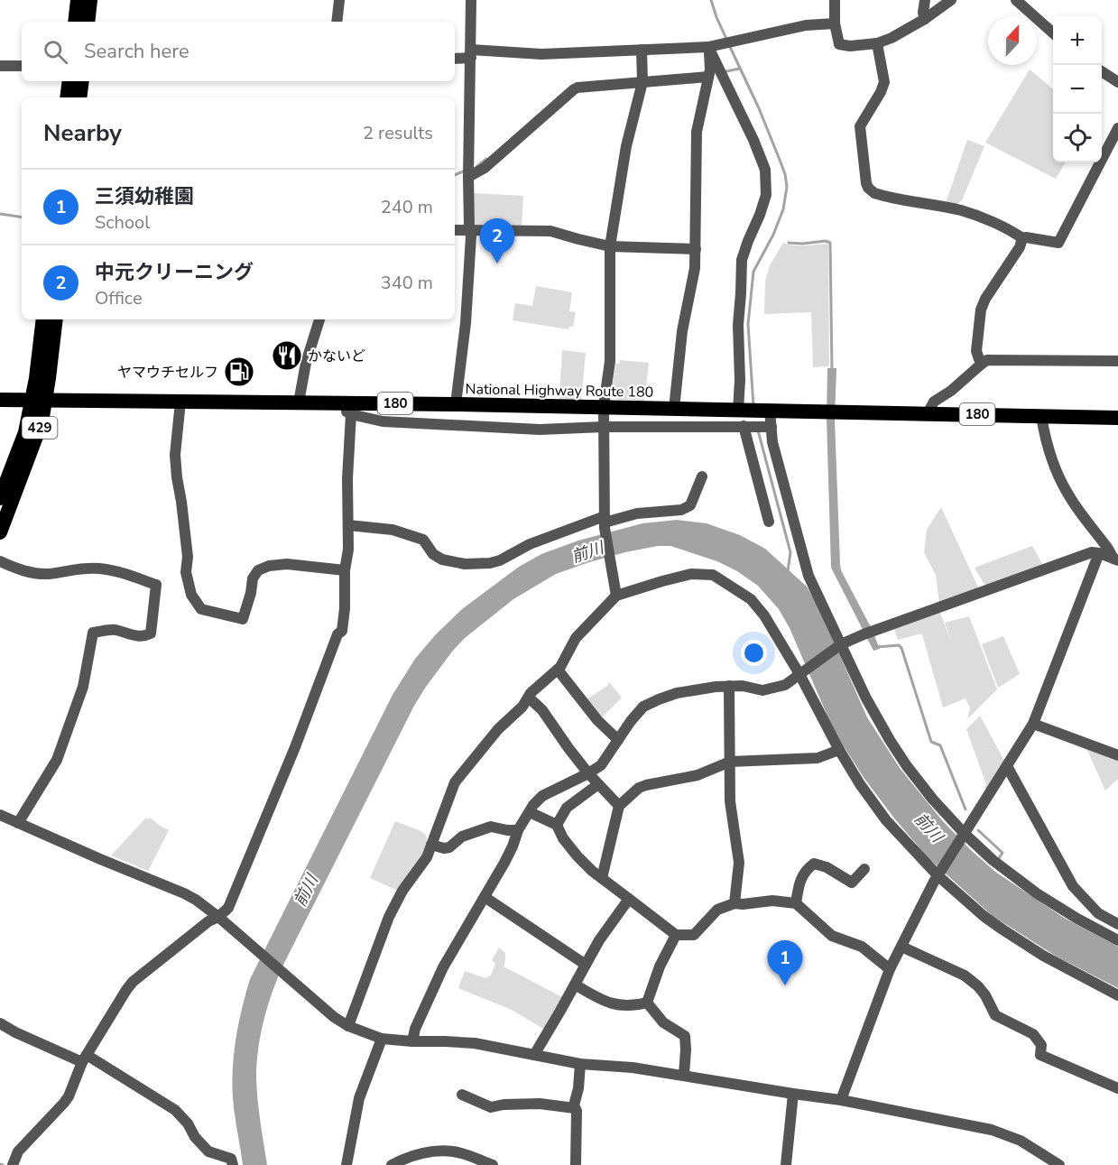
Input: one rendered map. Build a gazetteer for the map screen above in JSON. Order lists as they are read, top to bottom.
{
  "streets": {
    "highway": ["National Highway Route 180", "180", "429"]
  },
  "crossings": [
    ["National Highway Route 180", "429"]
  ],
  "water": ["前川"],
  "places": {
    "restaurant": ["かないど"],
    "fuel station": ["ヤマウチセルフ"]
  },
  "north": "top",
  "page": {
    "map_buttons": ["+", "−"],
    "search": "Search here",
    "heading": ["Nearby", "2 results"],
    "list": [
      {
        "mark": "1",
        "name": "三須幼稚園",
        "note": "School",
        "value": "240 m"
      },
      {
        "mark": "2",
        "name": "中元クリーニング",
        "note": "Office",
        "value": "340 m"
      }
    ],
    "pins": ["2", "1"]
  }
}
